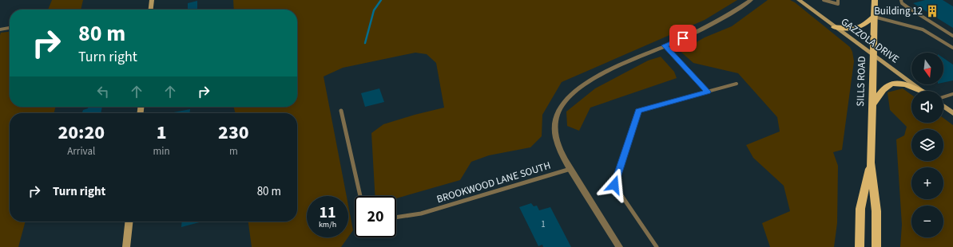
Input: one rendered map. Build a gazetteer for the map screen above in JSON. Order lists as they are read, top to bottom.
{
  "streets": {
    "main road": ["SILLS ROAD"],
    "street": ["GAZZOLA DRIVE"],
    "lane": ["BROOKWOOD LANE SOUTH"]
  },
  "crossings": [
    ["GAZZOLA DRIVE", "SILLS ROAD"]
  ],
  "places": {
    "building": ["Building 12"]
  },
  "house_numbers": ["1"],
  "north": "bottom",
  "page": {
    "turn": ["80 m", "Turn right"],
    "map_buttons": ["+", "−"],
    "eta": [
      "20:20",
      "Arrival",
      "1",
      "min",
      "230",
      "m"
    ],
    "list": [
      {
        "name": "Turn right",
        "value": "80 m"
      }
    ],
    "speed": "11 km/h",
    "limit": "20"
  }
}
